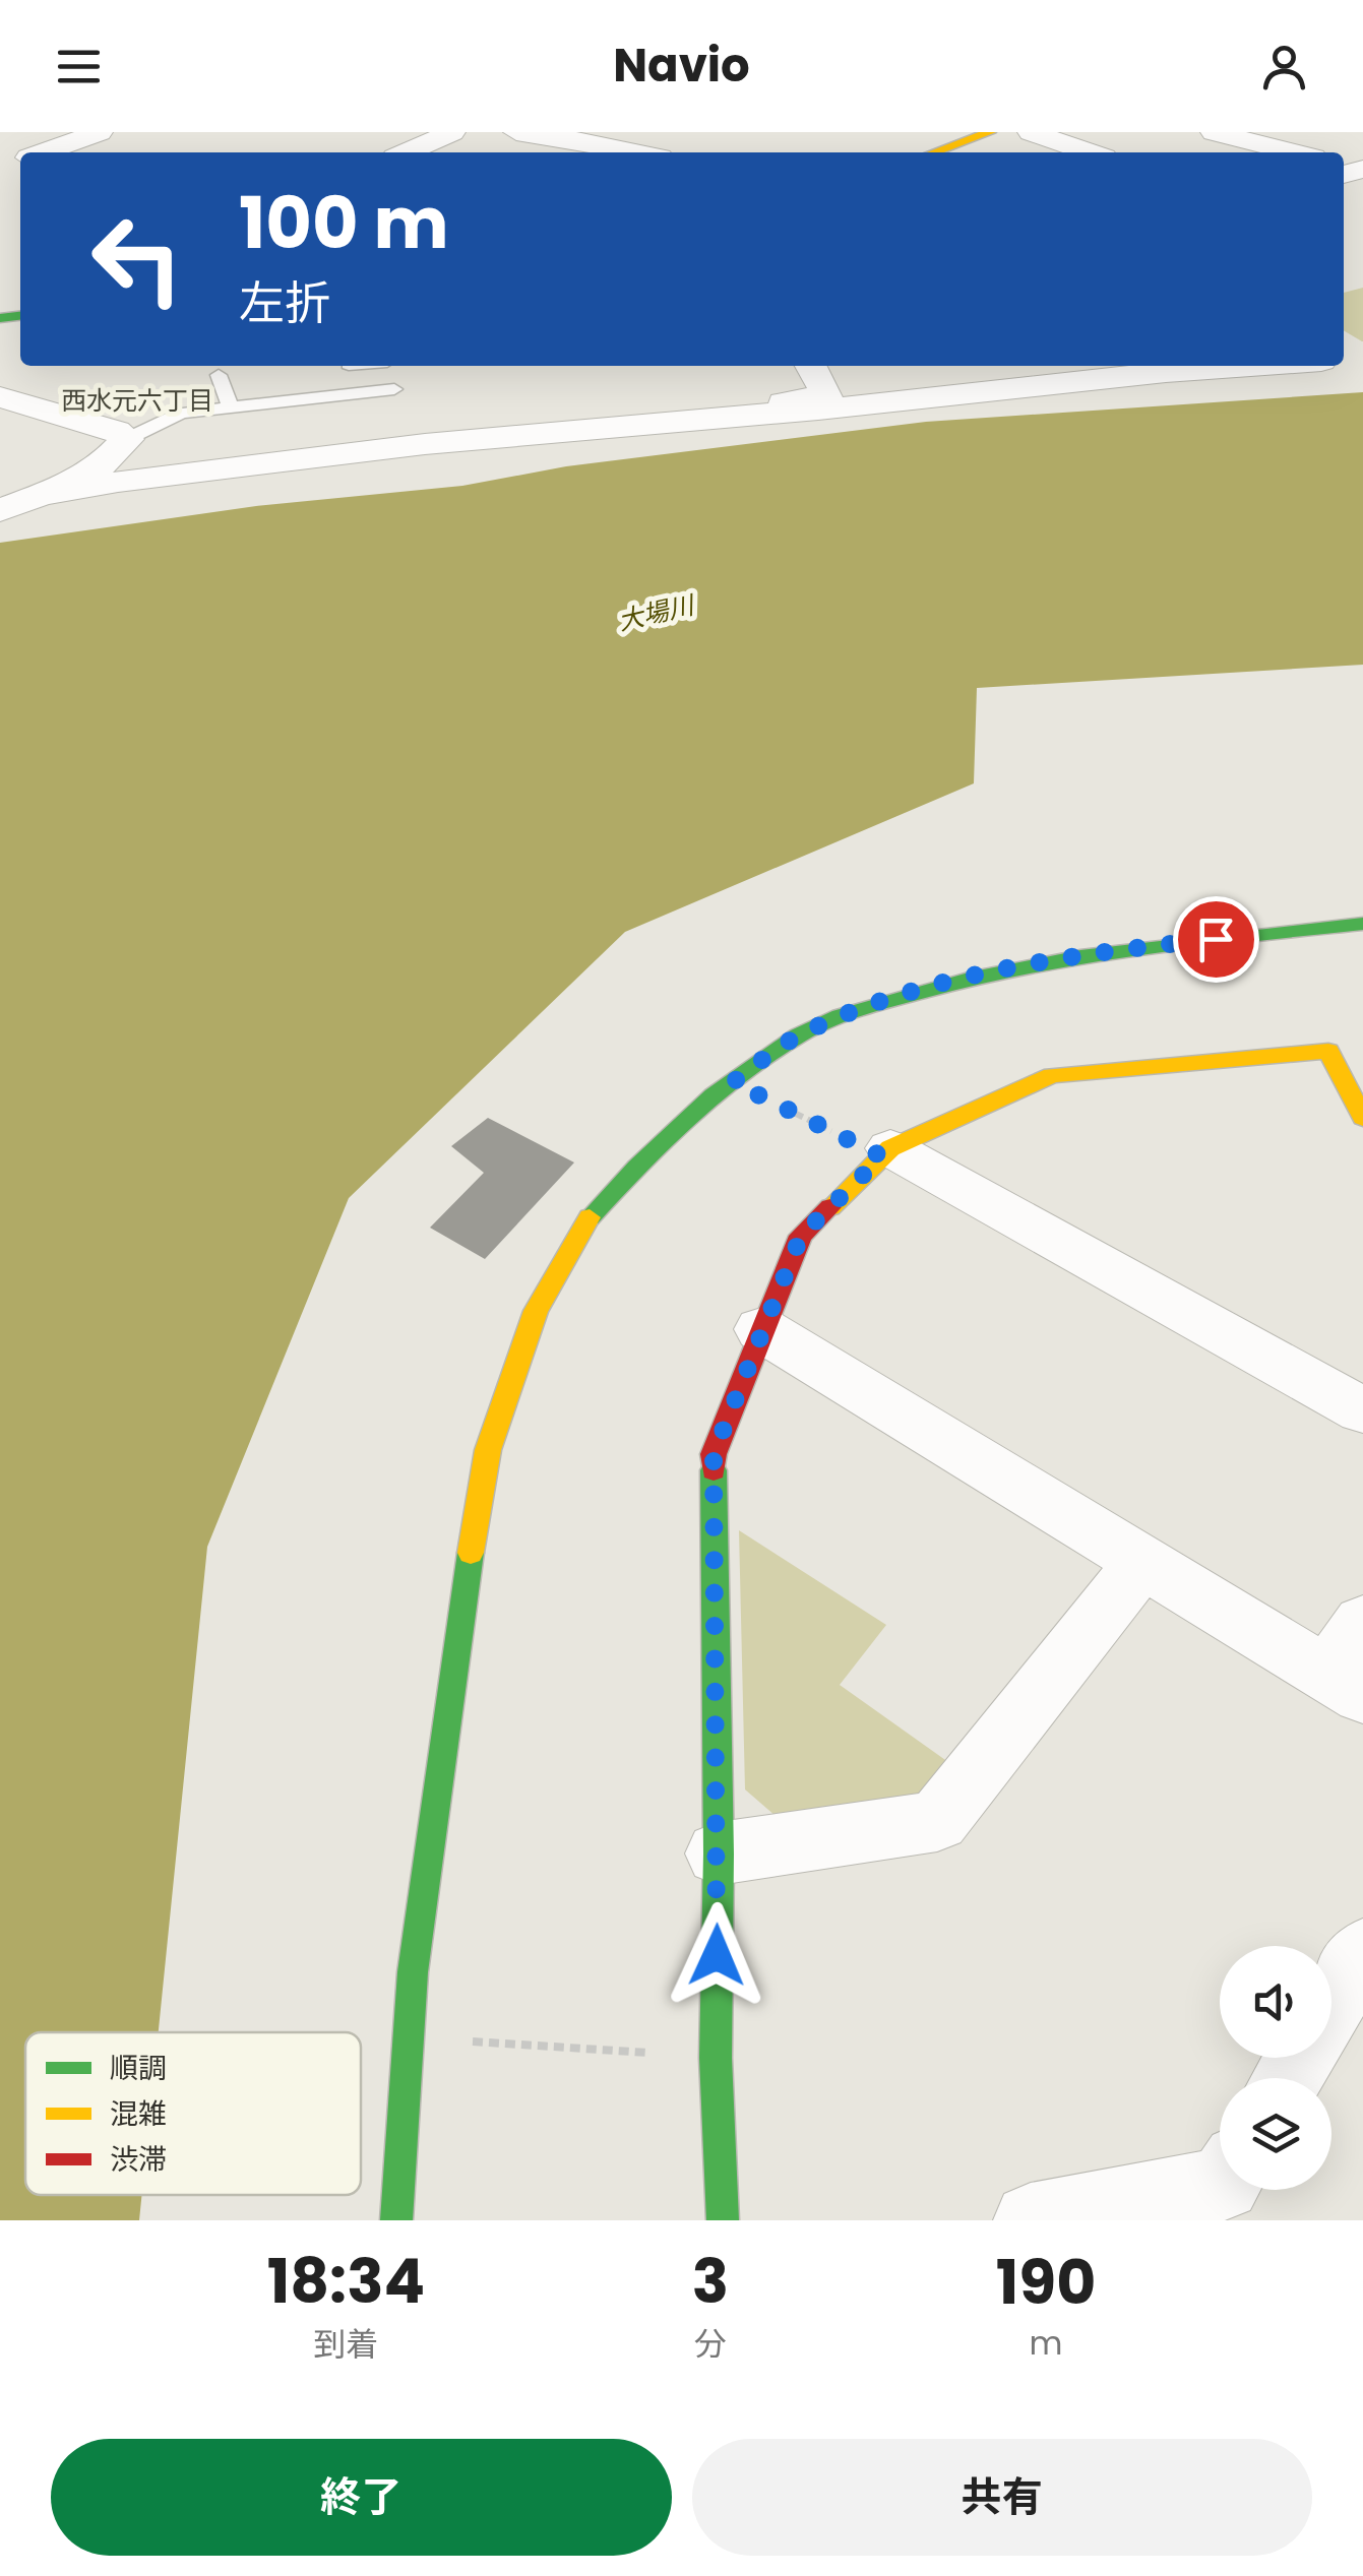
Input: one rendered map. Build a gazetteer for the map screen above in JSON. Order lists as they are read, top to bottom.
{
  "districts": ["西水元六丁目"],
  "water": ["大場川"],
  "legend": ["順調", "混雑", "渋滞"],
  "page": {
    "header": "Navio",
    "turn": ["100 m", "左折"],
    "eta": [
      "18:34",
      "到着",
      "3",
      "分",
      "190",
      "m"
    ],
    "buttons": ["終了", "共有"]
  }
}
